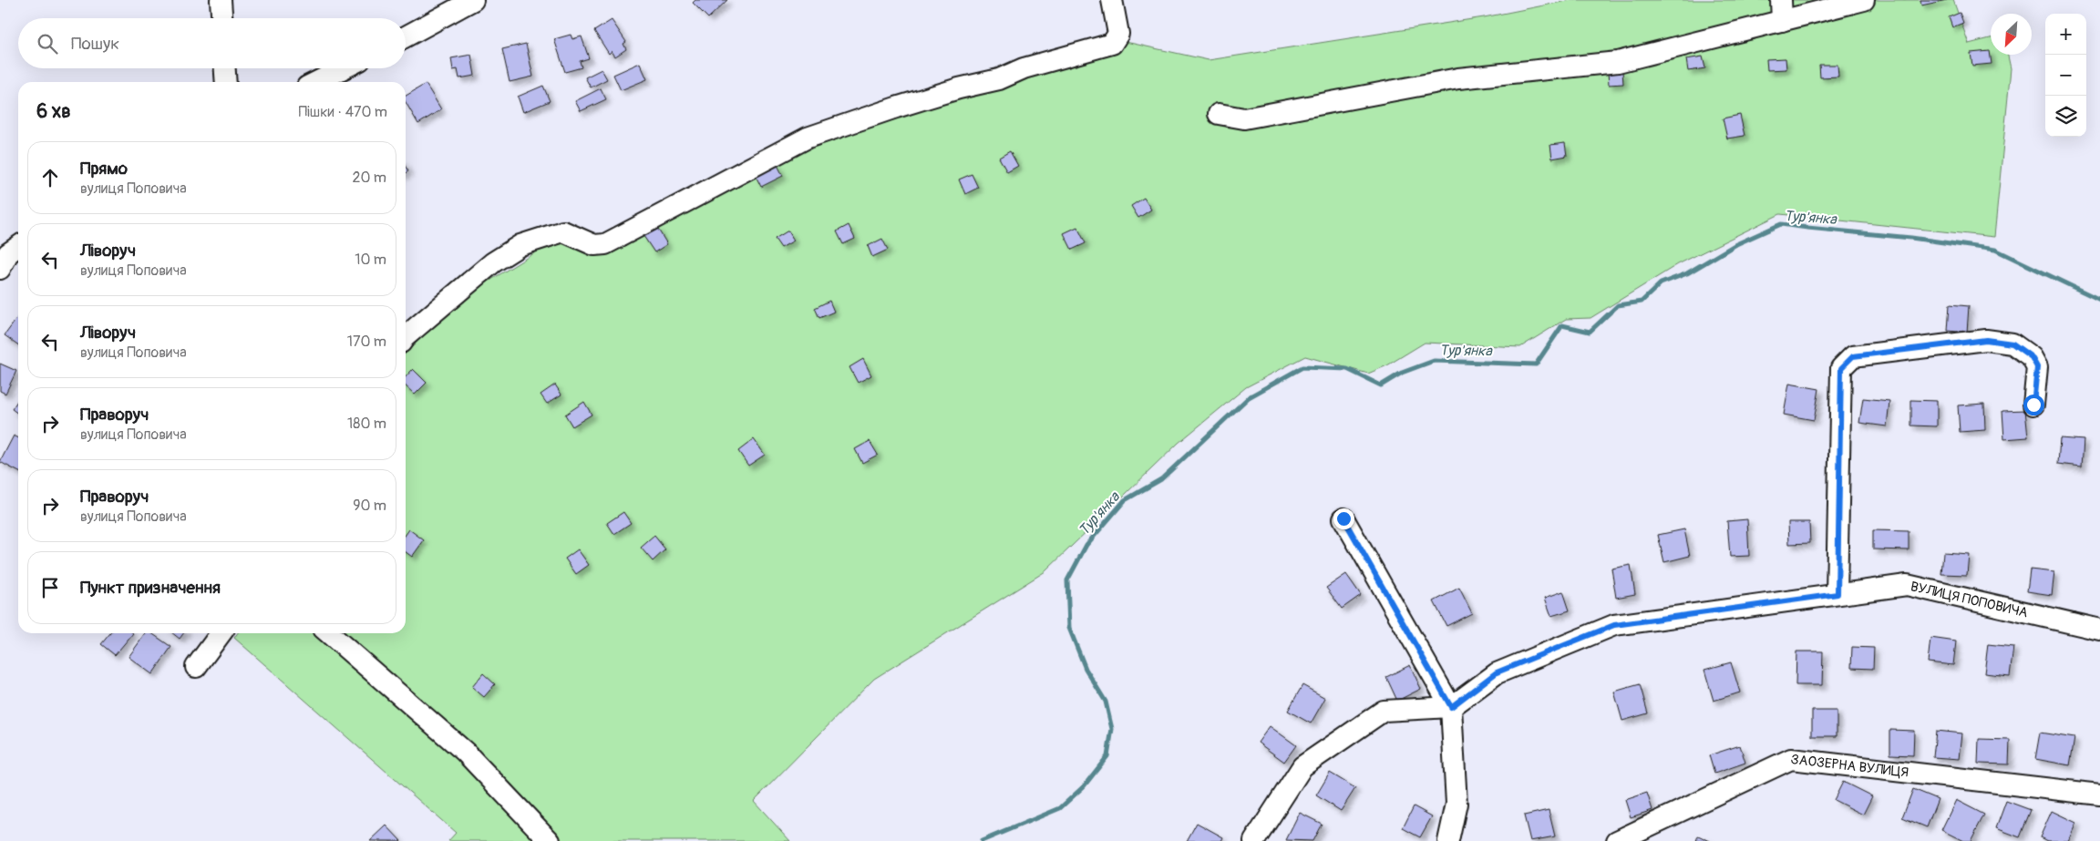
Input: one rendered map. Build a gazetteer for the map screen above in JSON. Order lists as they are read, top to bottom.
{
  "streets": {
    "street": ["ВУЛИЦЯ ПОПОВИЧА", "ЗАОЗЕРНА ВУЛИЦЯ"]
  },
  "water": ["Тур'янка"],
  "north": "bottom left",
  "page": {
    "map_buttons": ["+", "−"],
    "search": "Пошук",
    "heading": ["6 хв", "Пішки · 470 m"],
    "list": [
      ["Прямо", "вулиця Поповича", "20 m"],
      ["Ліворуч", "вулиця Поповича", "10 m"],
      ["Ліворуч", "вулиця Поповича", "170 m"],
      ["Праворуч", "вулиця Поповича", "180 m"],
      ["Праворуч", "вулиця Поповича", "90 m"],
      "Пункт призначення"
    ]
  }
}
